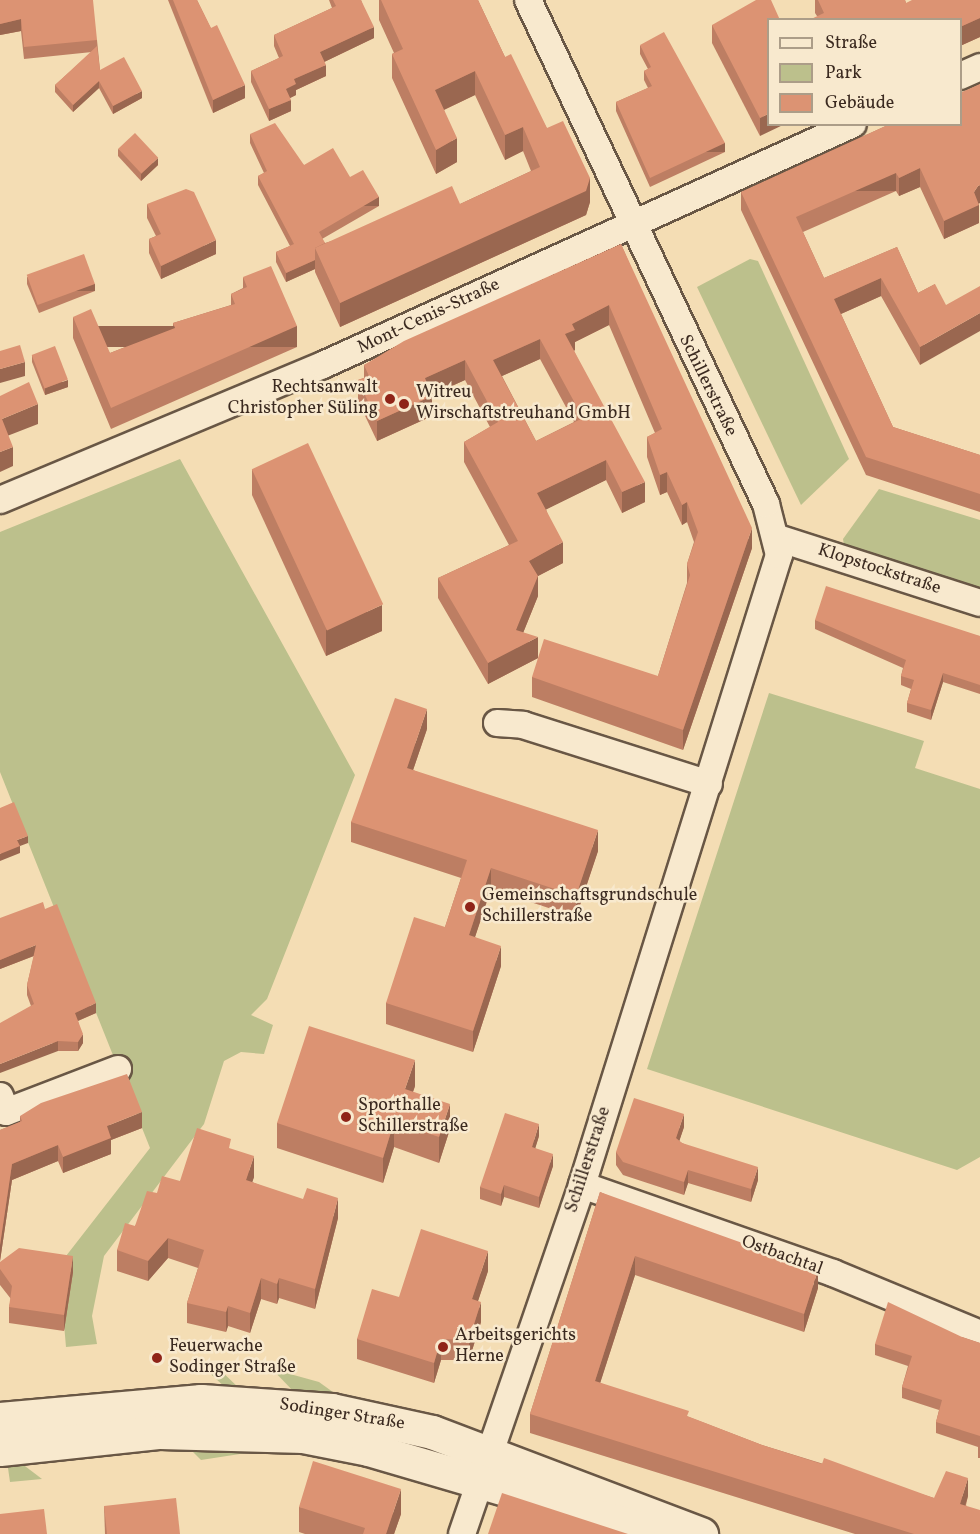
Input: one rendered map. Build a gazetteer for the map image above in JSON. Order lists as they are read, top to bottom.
{
  "streets": {
    "main road": ["Sodinger Straße"],
    "street": [
      "Mont-Cenis-Straße",
      "Schillerstraße",
      "Klopstockstraße",
      "Ostbachtal"
    ]
  },
  "crossings": [
    ["Mont-Cenis-Straße", "Schillerstraße"],
    ["Schillerstraße", "Klopstockstraße"],
    ["Schillerstraße", "Ostbachtal"],
    ["Schillerstraße", "Sodinger Straße"]
  ],
  "places": [
    "Rechtsanwalt Christopher Süling",
    "Witreu Wirschaftstreuhand GmbH",
    "Gemeinschaftsgrundschule Schillerstraße",
    "Sporthalle Schillerstraße",
    "Arbeitsgerichts Herne",
    "Feuerwache Sodinger Straße"
  ],
  "legend": ["Straße", "Park", "Gebäude"]
}
